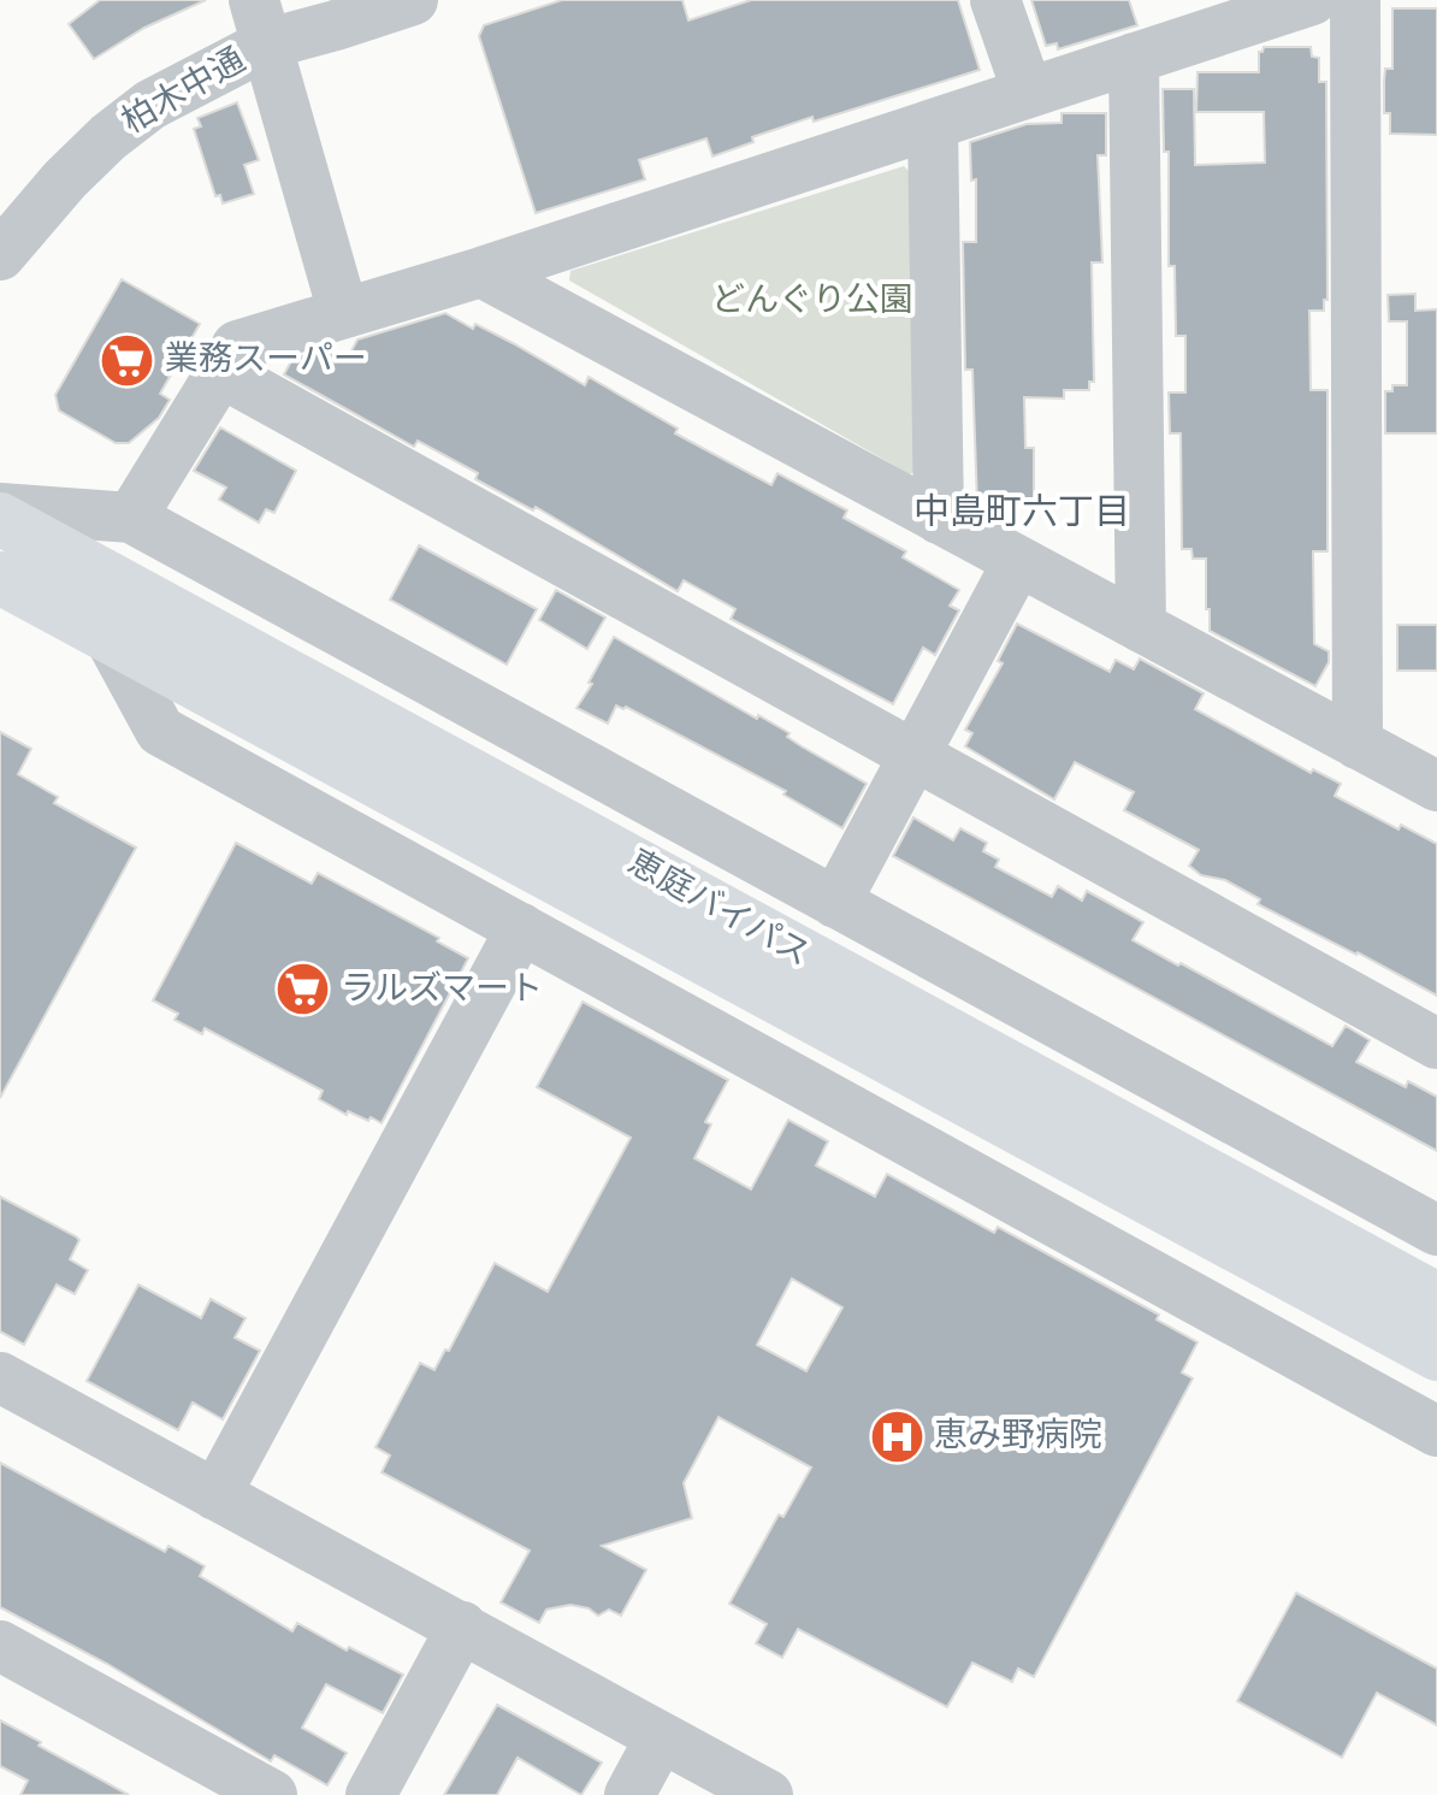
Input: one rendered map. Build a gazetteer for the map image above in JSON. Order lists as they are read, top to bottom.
{
  "streets": {
    "highway": ["恵庭バイパス"],
    "street": ["柏木中通"]
  },
  "districts": ["中島町六丁目"],
  "parks": ["どんぐり公園"],
  "places": {
    "supermarket": ["業務スーパー", "ラルズマート"],
    "hospital": ["恵み野病院"]
  }
}
